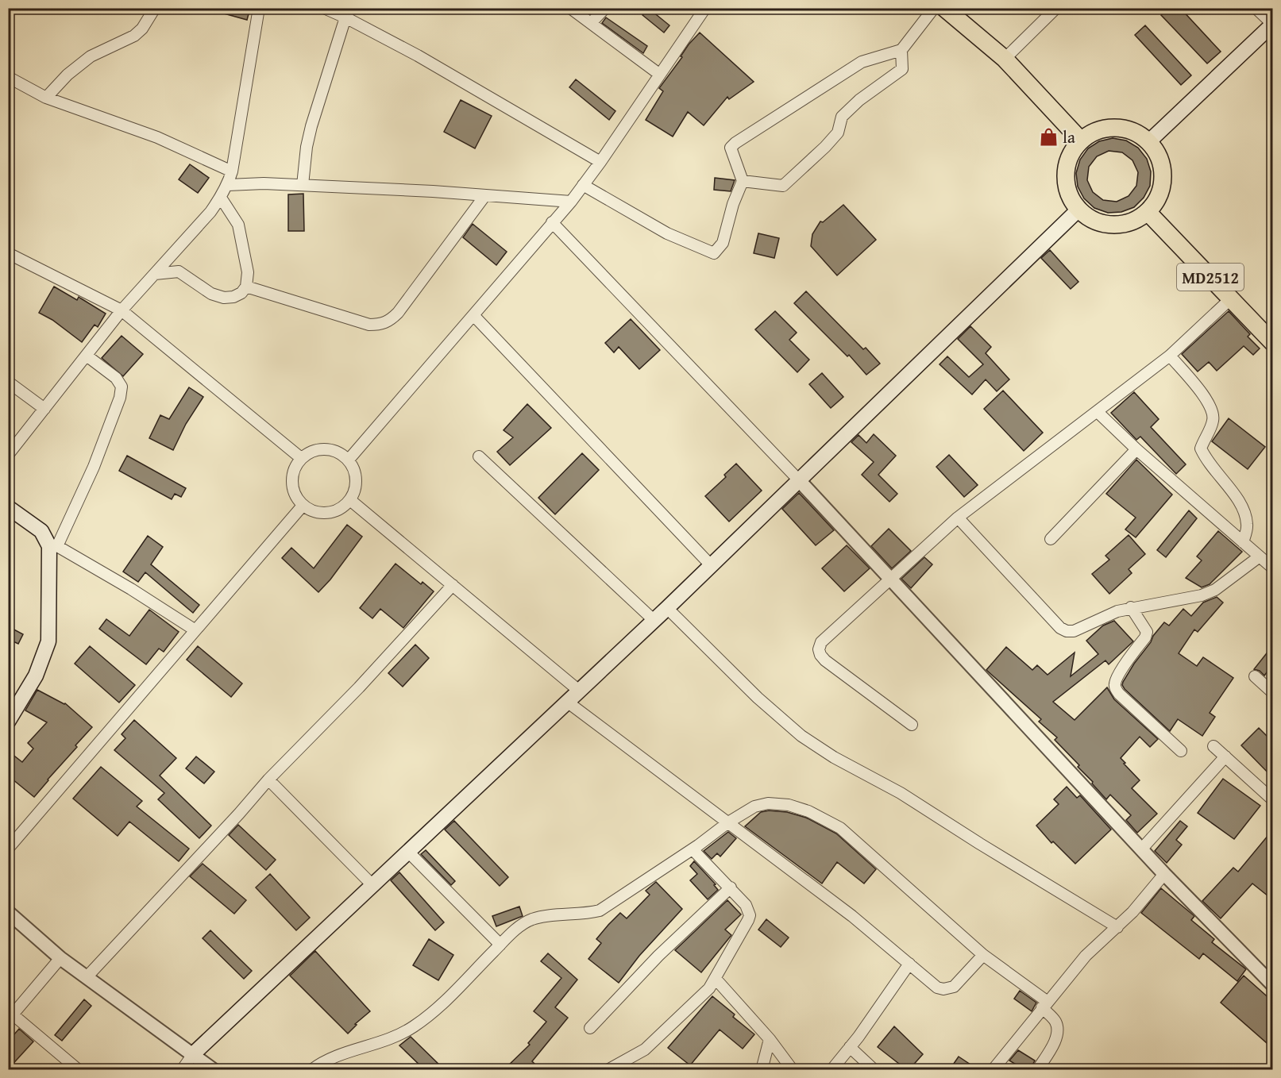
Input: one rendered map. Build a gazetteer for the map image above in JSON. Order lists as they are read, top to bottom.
{
  "streets": {
    "main road": ["MD2512"]
  },
  "places": {
    "shop": ["la"]
  }
}
